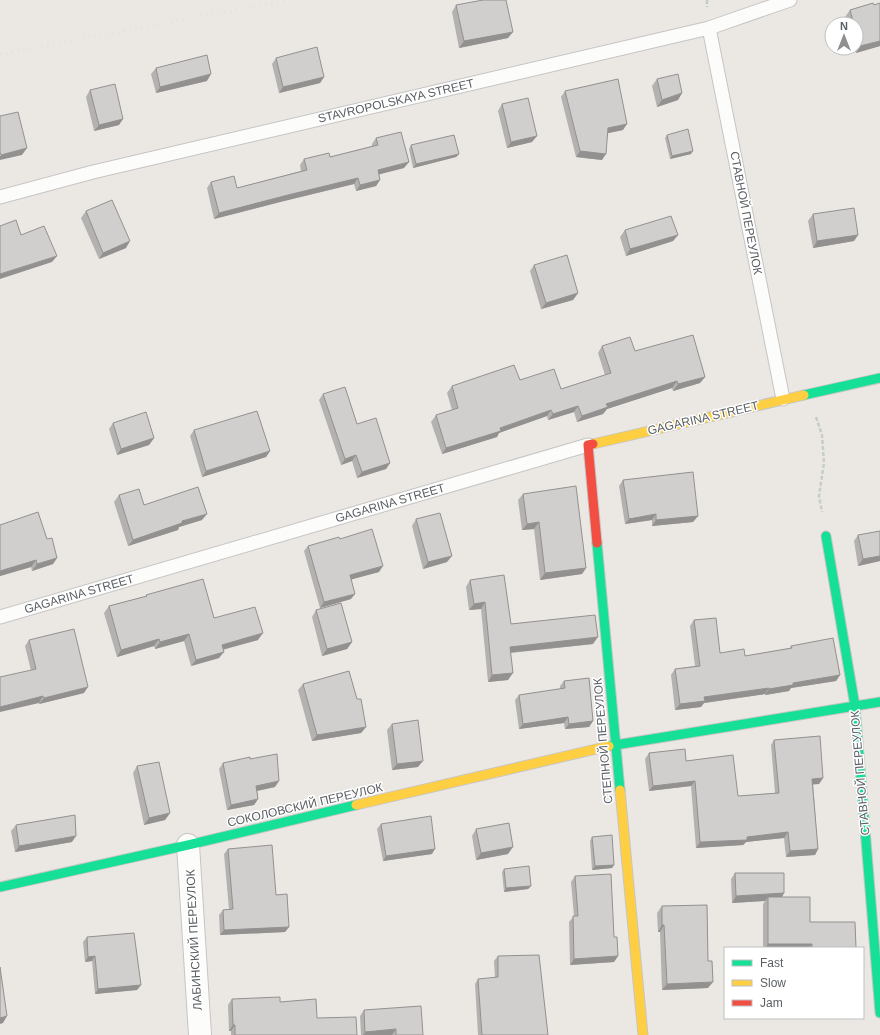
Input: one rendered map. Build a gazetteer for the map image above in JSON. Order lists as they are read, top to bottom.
{
  "streets": {
    "street": [
      "СТАВНОЙ ПЕРЕУЛОК",
      "GAGARINA STREET",
      "СТЕПНОЙ ПЕРЕУЛОК",
      "СОКОЛОВСКИЙ ПЕРЕУЛОК",
      "ЛАБИНСКИЙ ПЕРЕУЛОК"
    ],
    "lane": ["STAVROPOLSKAYA STREET"]
  },
  "crossings": [
    ["STAVROPOLSKAYA STREET", "СТАВНОЙ ПЕРЕУЛОК"],
    ["СТАВНОЙ ПЕРЕУЛОК", "GAGARINA STREET"],
    ["GAGARINA STREET", "СТЕПНОЙ ПЕРЕУЛОК"],
    ["СТЕПНОЙ ПЕРЕУЛОК", "СОКОЛОВСКИЙ ПЕРЕУЛОК"],
    ["СОКОЛОВСКИЙ ПЕРЕУЛОК", "ЛАБИНСКИЙ ПЕРЕУЛОК"]
  ],
  "legend": ["Fast", "Slow", "Jam"],
  "north": "top"
}
